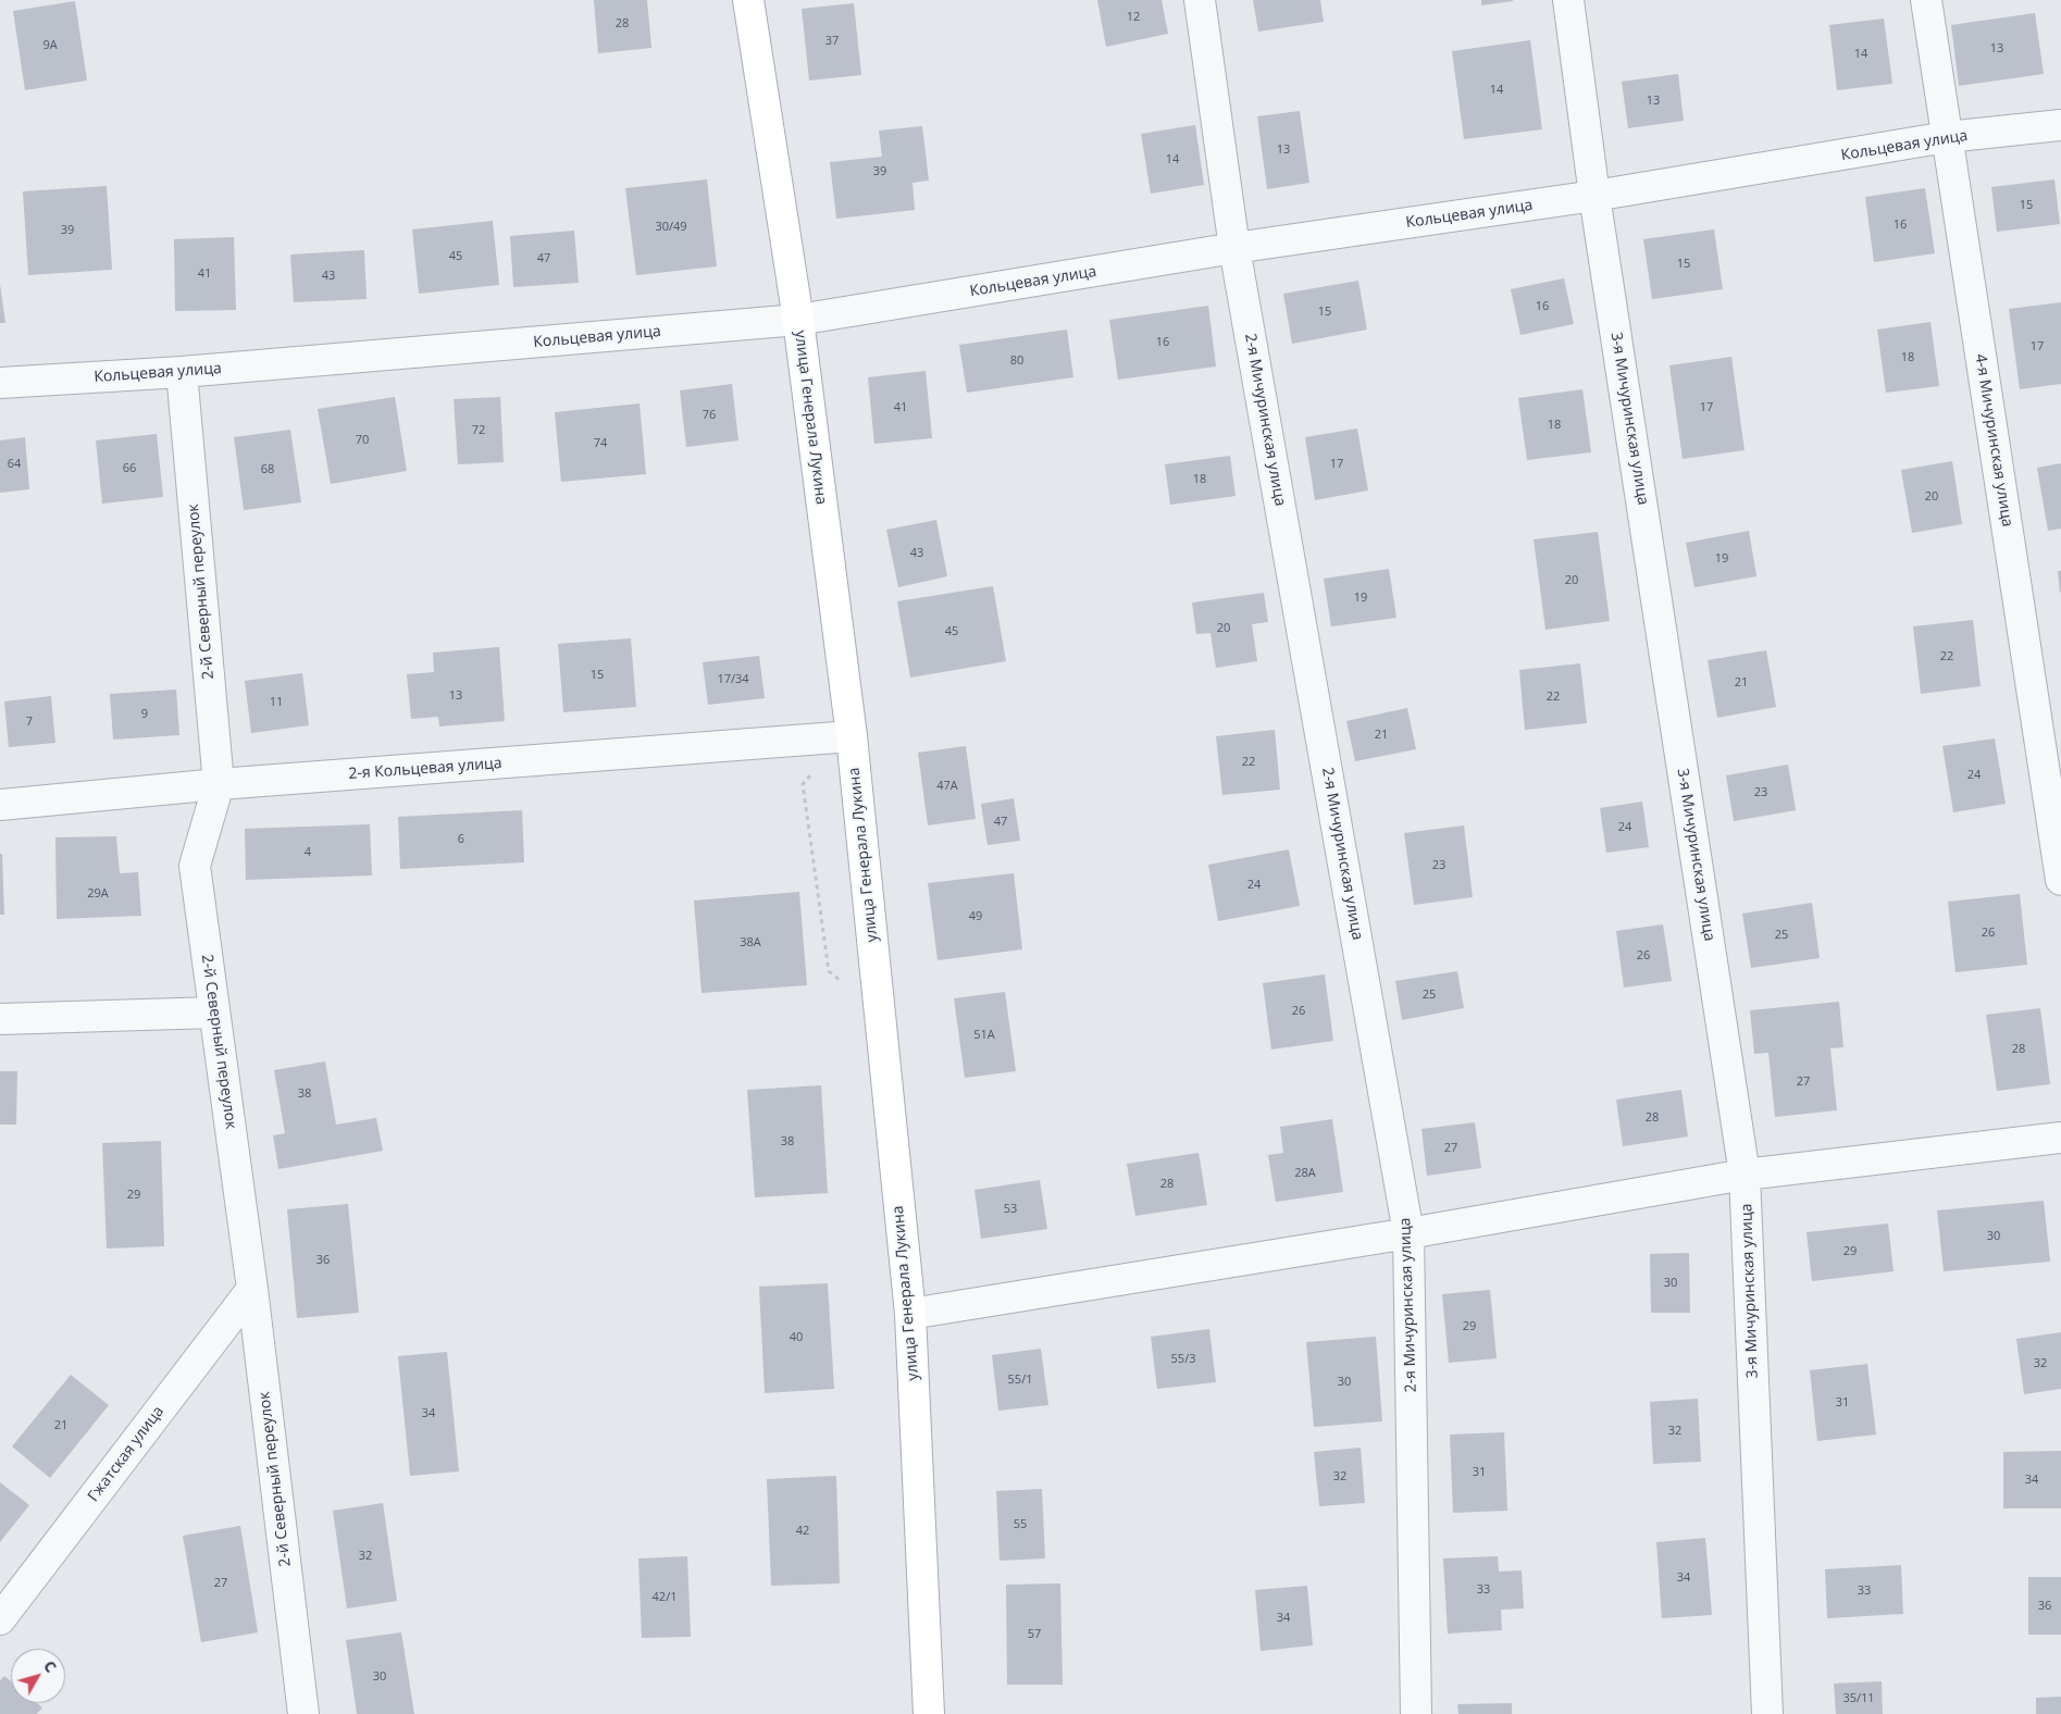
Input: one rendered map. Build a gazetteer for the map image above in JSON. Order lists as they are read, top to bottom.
{
  "streets": {
    "main road": ["улица Генерала Лукина"],
    "street": [
      "Кольцевая улица",
      "3-я Мичуринская улица",
      "2-я Мичуринская улица",
      "4-я Мичуринская улица",
      "2-й Северный переулок",
      "2-я Кольцевая улица",
      "Гжатская улица"
    ]
  },
  "crossings": [
    ["Кольцевая улица", "улица Генерала Лукина"],
    ["Кольцевая улица", "3-я Мичуринская улица"],
    ["Кольцевая улица", "2-я Мичуринская улица"],
    ["Кольцевая улица", "4-я Мичуринская улица"],
    ["Кольцевая улица", "2-й Северный переулок"],
    ["улица Генерала Лукина", "2-я Кольцевая улица"],
    ["2-й Северный переулок", "2-я Кольцевая улица"],
    ["2-й Северный переулок", "Гжатская улица"]
  ],
  "house_numbers": [
    "12",
    "28",
    "37",
    "9А",
    "13",
    "14",
    "14",
    "13",
    "13",
    "14",
    "39",
    "15",
    "16",
    "30/49",
    "39",
    "45",
    "47",
    "15",
    "41",
    "43",
    "16",
    "15",
    "16",
    "17",
    "18",
    "80",
    "41",
    "17",
    "76",
    "18",
    "72",
    "70",
    "74",
    "64",
    "17",
    "66",
    "68",
    "18",
    "20",
    "43",
    "19",
    "20",
    "19",
    "20",
    "45",
    "22",
    "15",
    "17/34",
    "21",
    "13",
    "22",
    "11",
    "9",
    "7",
    "21",
    "22",
    "24",
    "47А",
    "23",
    "47",
    "24",
    "6",
    "4",
    "23",
    "24",
    "29А",
    "49",
    "26",
    "25",
    "38А",
    "26",
    "25",
    "26",
    "51А",
    "28",
    "27",
    "38",
    "28",
    "38",
    "27",
    "28А",
    "28",
    "29",
    "53",
    "30",
    "29",
    "36",
    "30",
    "29",
    "40",
    "55/3",
    "32",
    "55/1",
    "30",
    "31",
    "34",
    "21",
    "32",
    "31",
    "32",
    "34",
    "55",
    "42",
    "32",
    "34",
    "27",
    "33",
    "33",
    "42/1",
    "36",
    "34",
    "57",
    "30",
    "35/11"
  ],
  "north": "top right"
}
